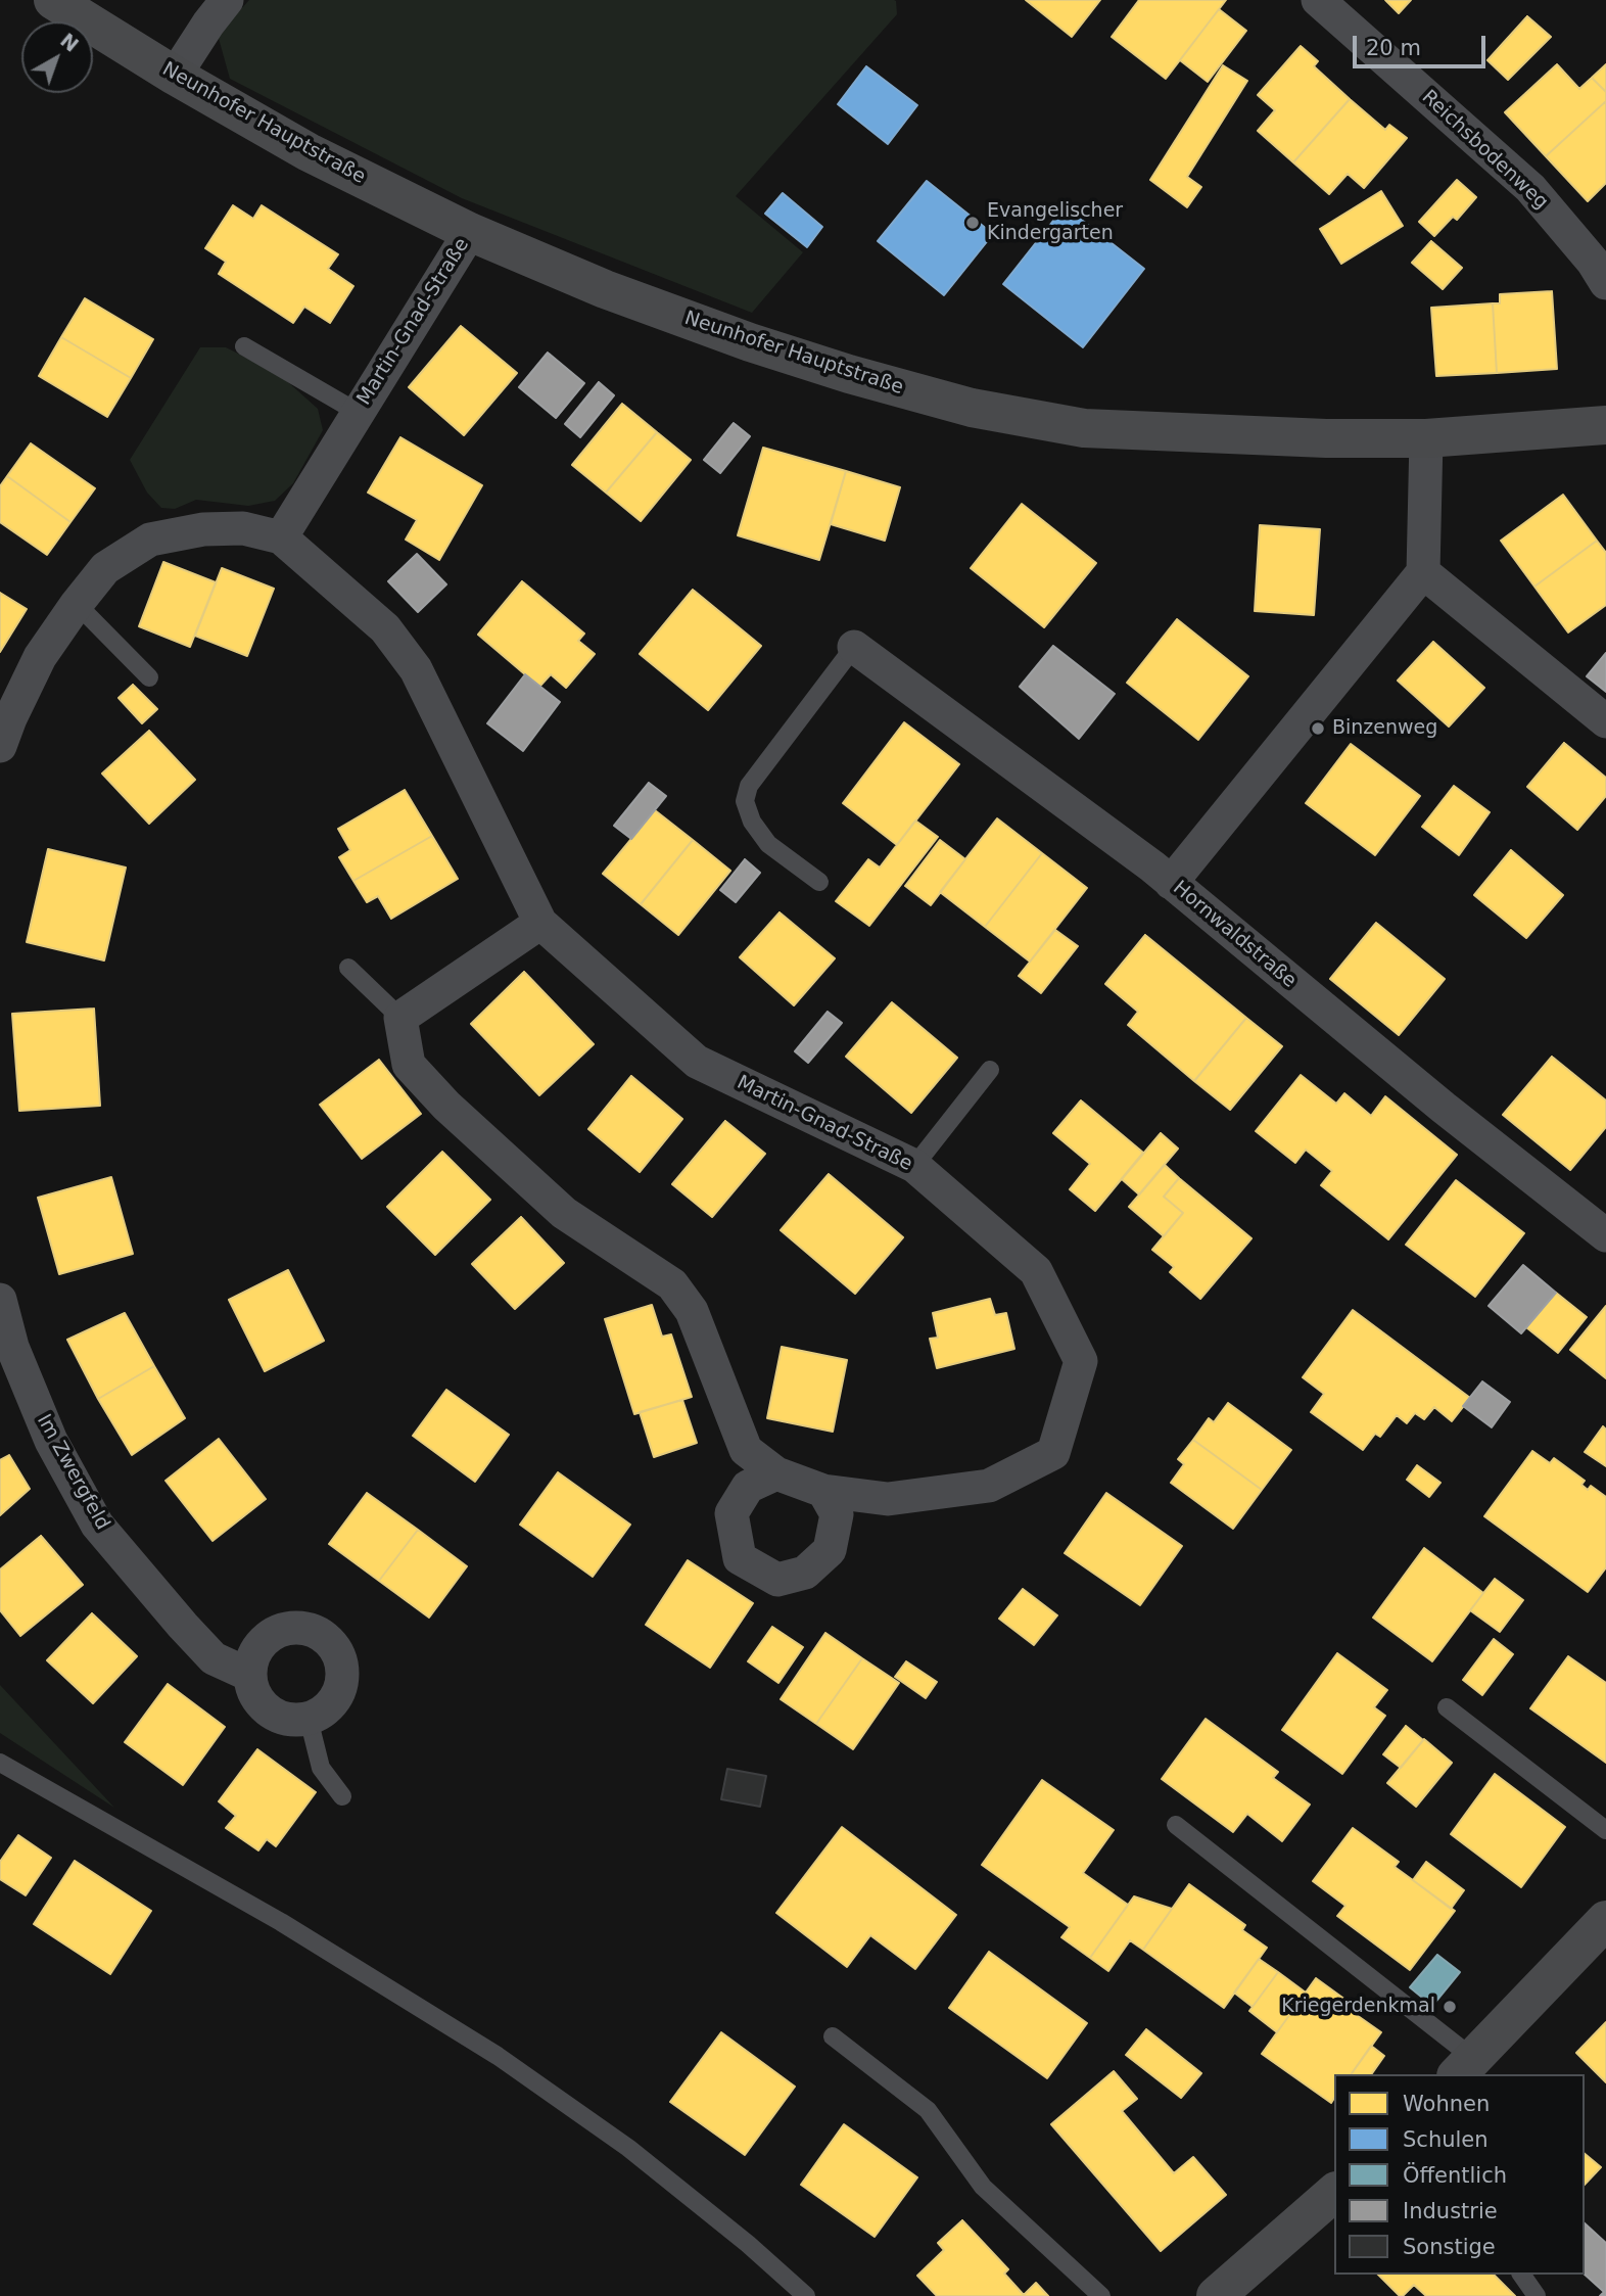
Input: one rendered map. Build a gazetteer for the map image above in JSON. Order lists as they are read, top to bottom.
{
  "streets": {
    "street": [
      "Neunhofer Hauptstraße",
      "Reichsbodenweg",
      "Martin-Gnad-Straße",
      "Hornwaldstraße",
      "Im Zwergfeld"
    ]
  },
  "crossings": [
    ["Neunhofer Hauptstraße", "Martin-Gnad-Straße"]
  ],
  "places": ["Evangelischer Kindergarten", "Binzenweg", "Kriegerdenkmal"],
  "legend": [
    "Wohnen",
    "Schulen",
    "Öffentlich",
    "Industrie",
    "Sonstige"
  ],
  "scale_bar": "20 m",
  "north": "top right"
}
